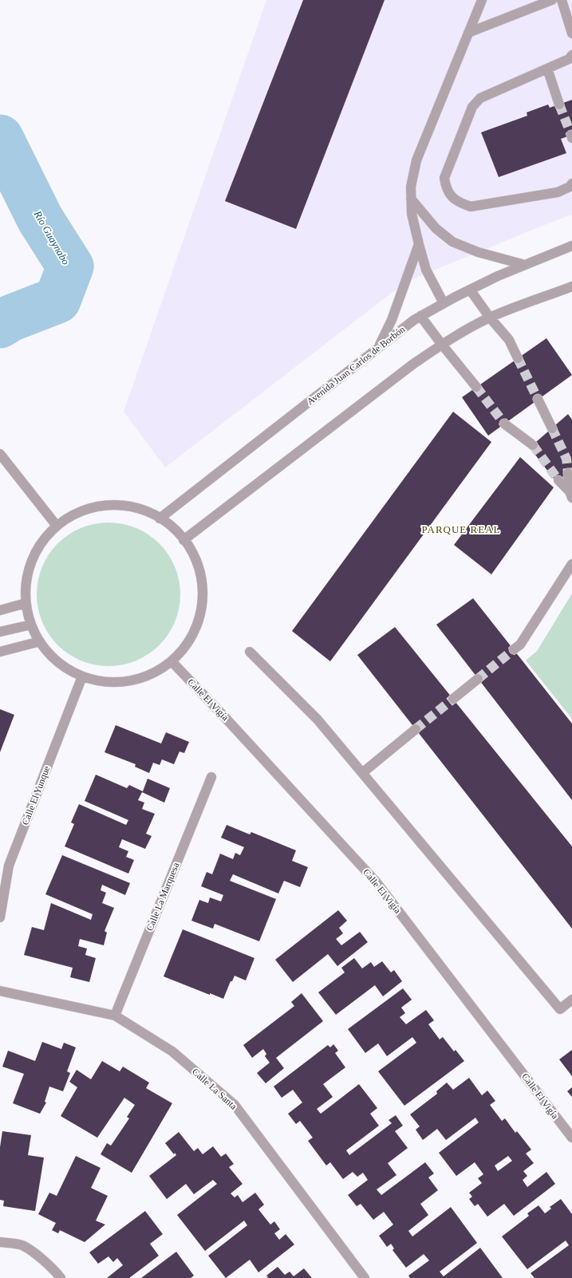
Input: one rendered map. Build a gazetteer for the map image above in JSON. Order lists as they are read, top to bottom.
{
  "streets": {
    "street": [
      "Avenida Juan Carlos de Borbón",
      "Calle El Vigía",
      "Calle El Yunque",
      "Calle La Marquesa",
      "Calle La Santa"
    ]
  },
  "crossings": [
    ["Calle La Marquesa", "Calle La Santa"]
  ],
  "districts": ["PARQUE REAL"],
  "water": ["Río Guaynabo"]
}
